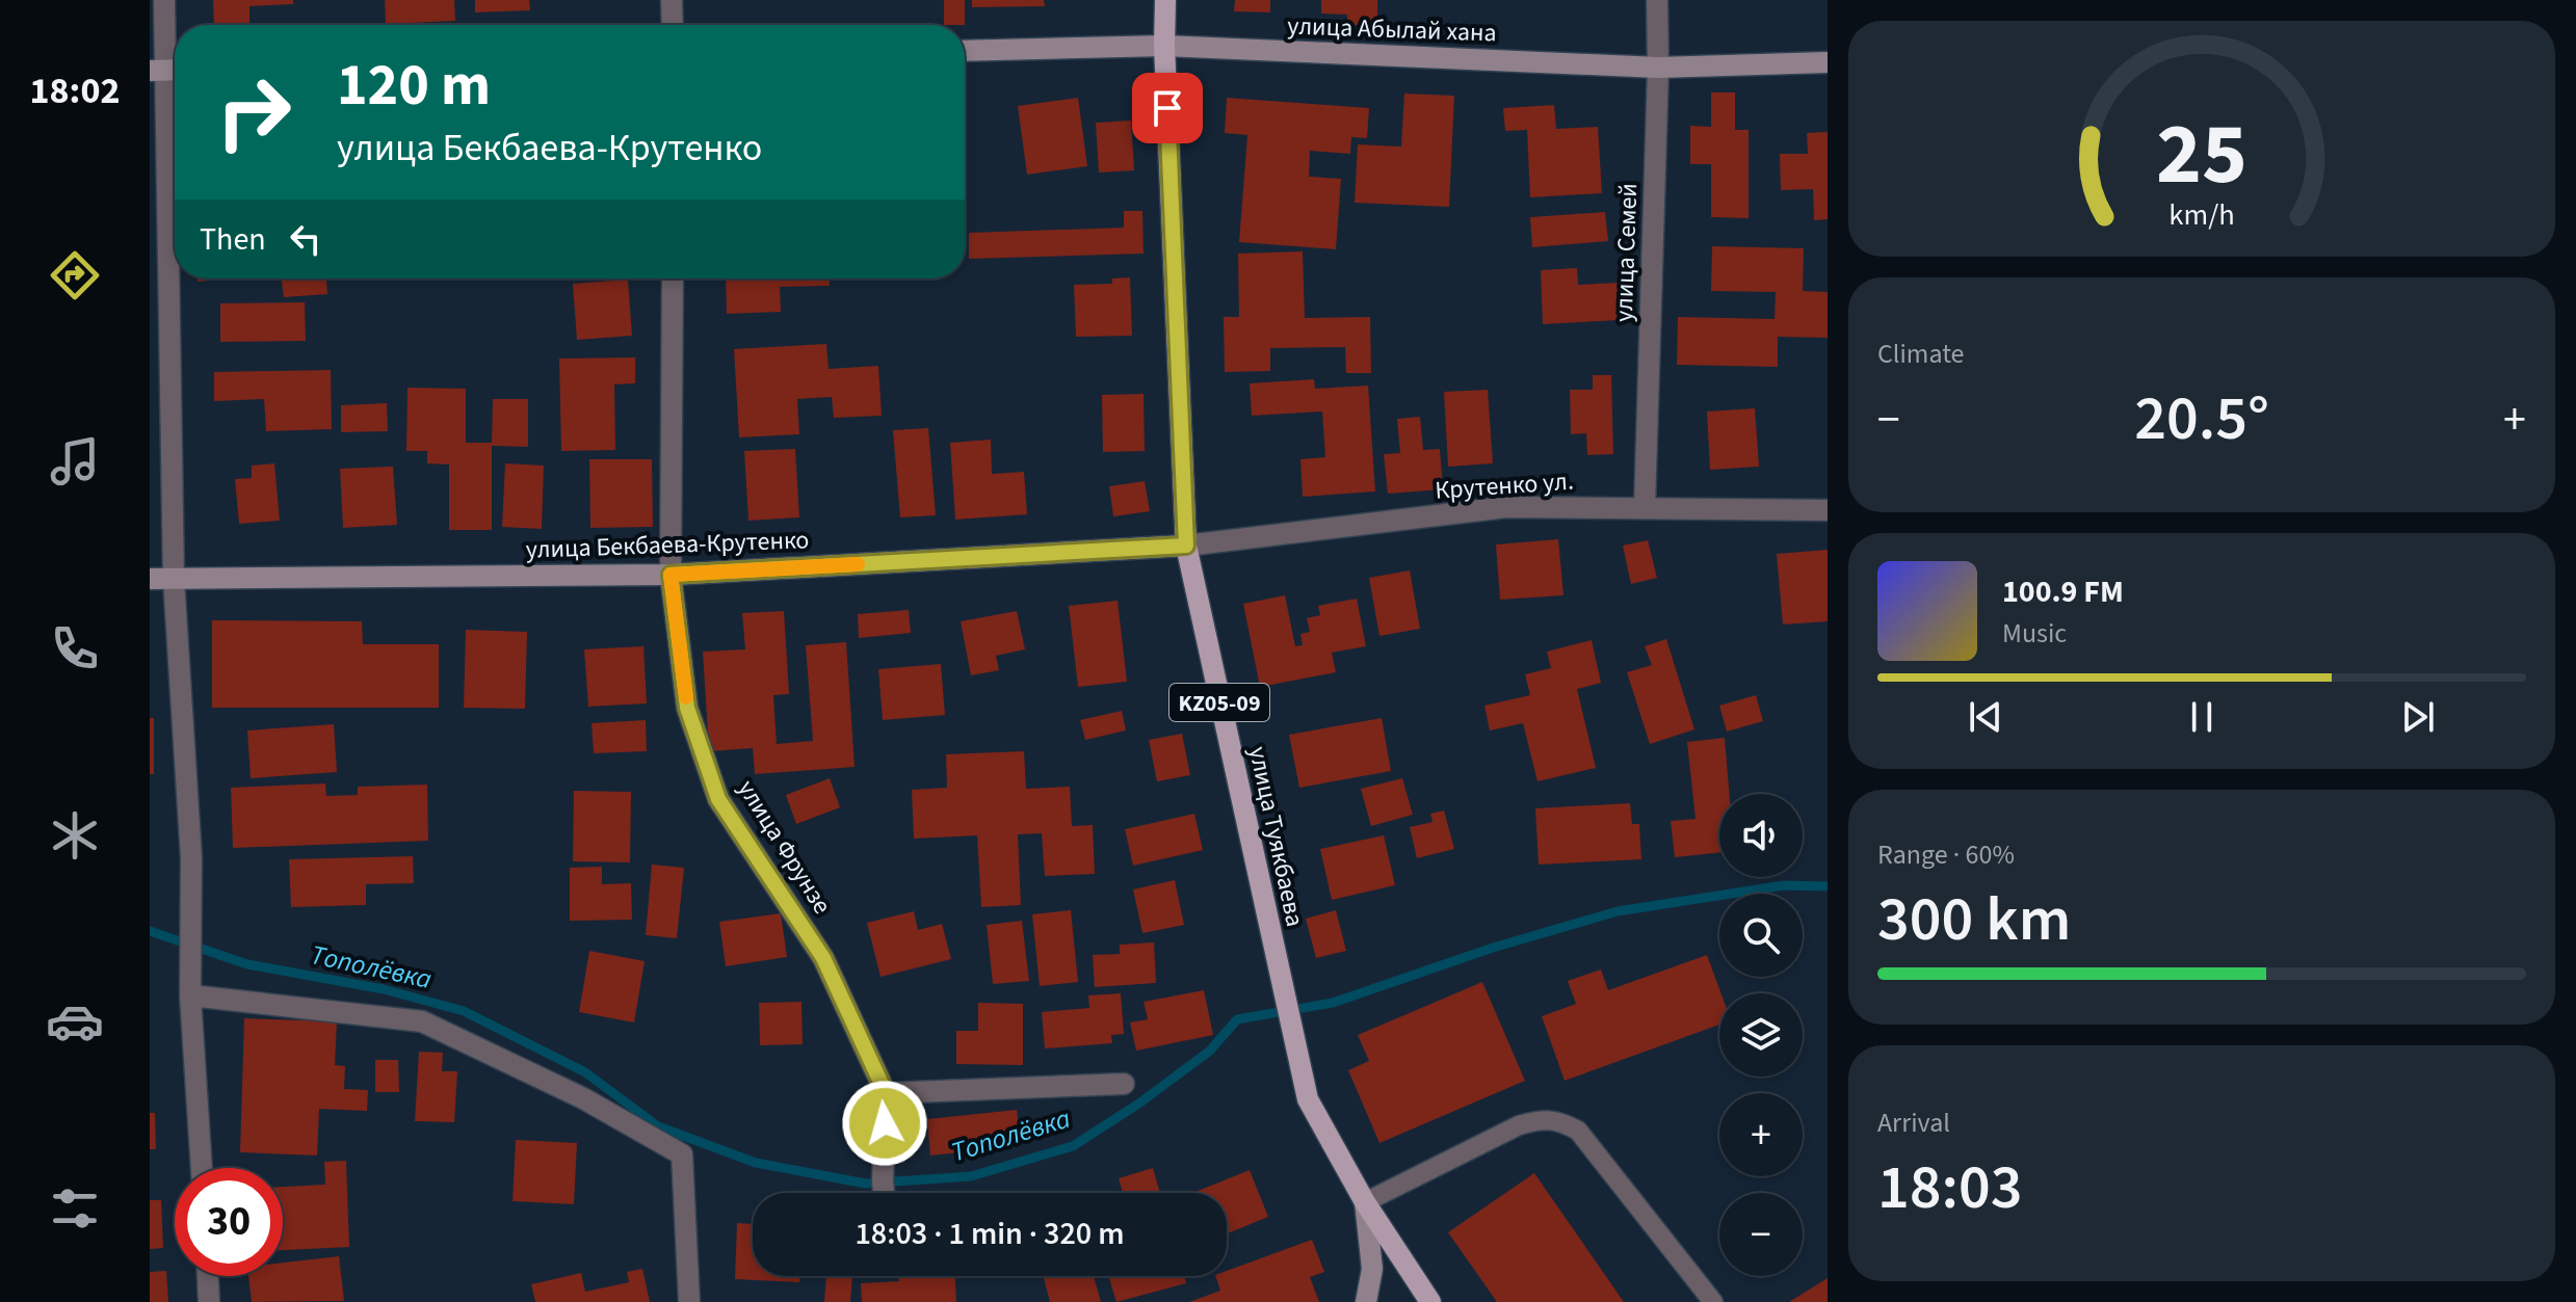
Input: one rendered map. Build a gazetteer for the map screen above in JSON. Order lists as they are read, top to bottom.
{
  "streets": {
    "main road": ["KZ05-09", "улица Туякбаева"],
    "street": [
      "улица Абылай хана",
      "улица Семей",
      "Крутенко ул.",
      "улица Бекбаева-Крутенко",
      "улица Фрунзе"
    ]
  },
  "crossings": [
    ["улица Абылай хана", "улица Семей"],
    ["улица Абылай хана", "улица Туякбаева"],
    ["улица Семей", "Крутенко ул."],
    ["Крутенко ул.", "улица Бекбаева-Крутенко"],
    ["Крутенко ул.", "улица Туякбаева"],
    ["улица Бекбаева-Крутенко", "улица Туякбаева"],
    ["улица Бекбаева-Крутенко", "улица Фрунзе"]
  ],
  "water": ["Тополёвка"],
  "page": {
    "tabs": "18:02",
    "turn": ["120 m", "улица Бекбаева-Крутенко"],
    "then": "Then",
    "tile": [
      "Climate",
      ["Range · 60%", "300 km"],
      ["Arrival", "18:03"]
    ],
    "heat": ["−", "20.5°", "+"],
    "song": ["100.9 FM", "Music"],
    "map_buttons": ["+", "−"],
    "limit": "30",
    "trip": "18:03 · 1 min · 320 m",
    "gauge": ["25", "km/h"]
  }
}
